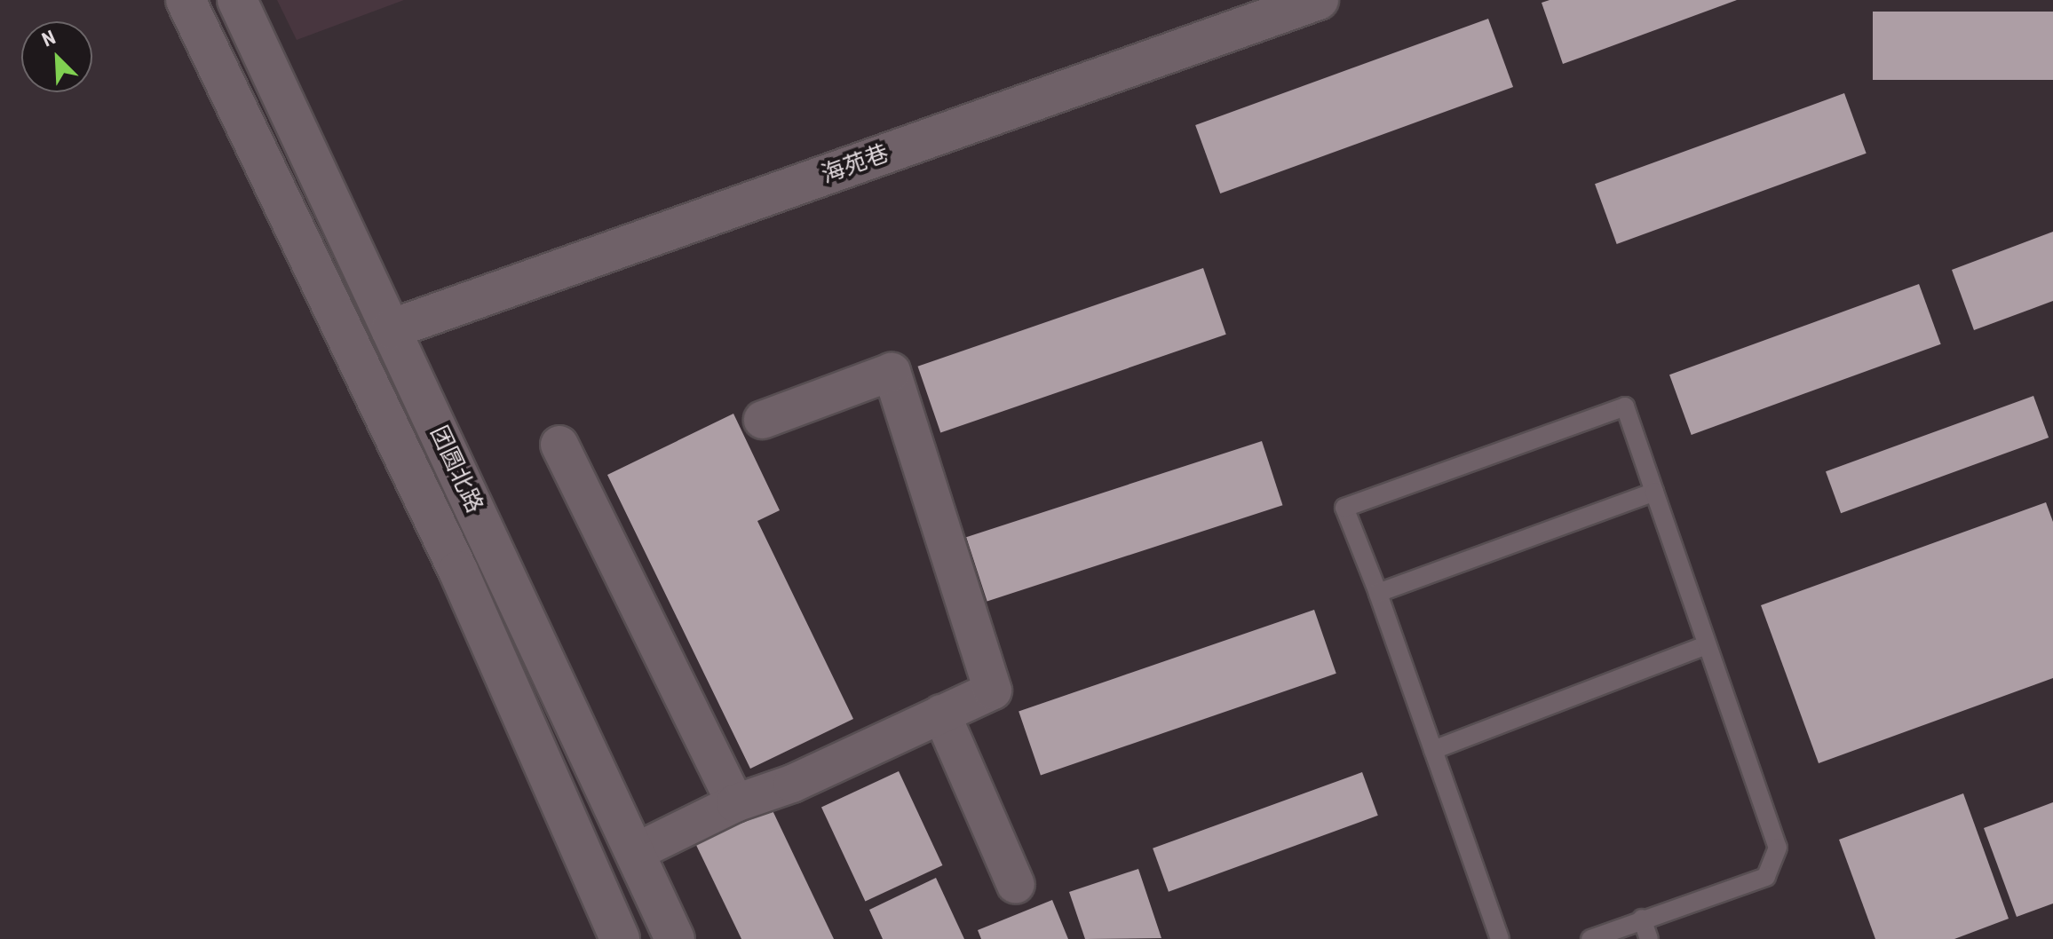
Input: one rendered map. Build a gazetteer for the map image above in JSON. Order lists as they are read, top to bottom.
{
  "streets": {
    "main road": ["海苑巷", "团圆北路"]
  },
  "crossings": [
    ["海苑巷", "团圆北路"]
  ],
  "north": "top left"
}
